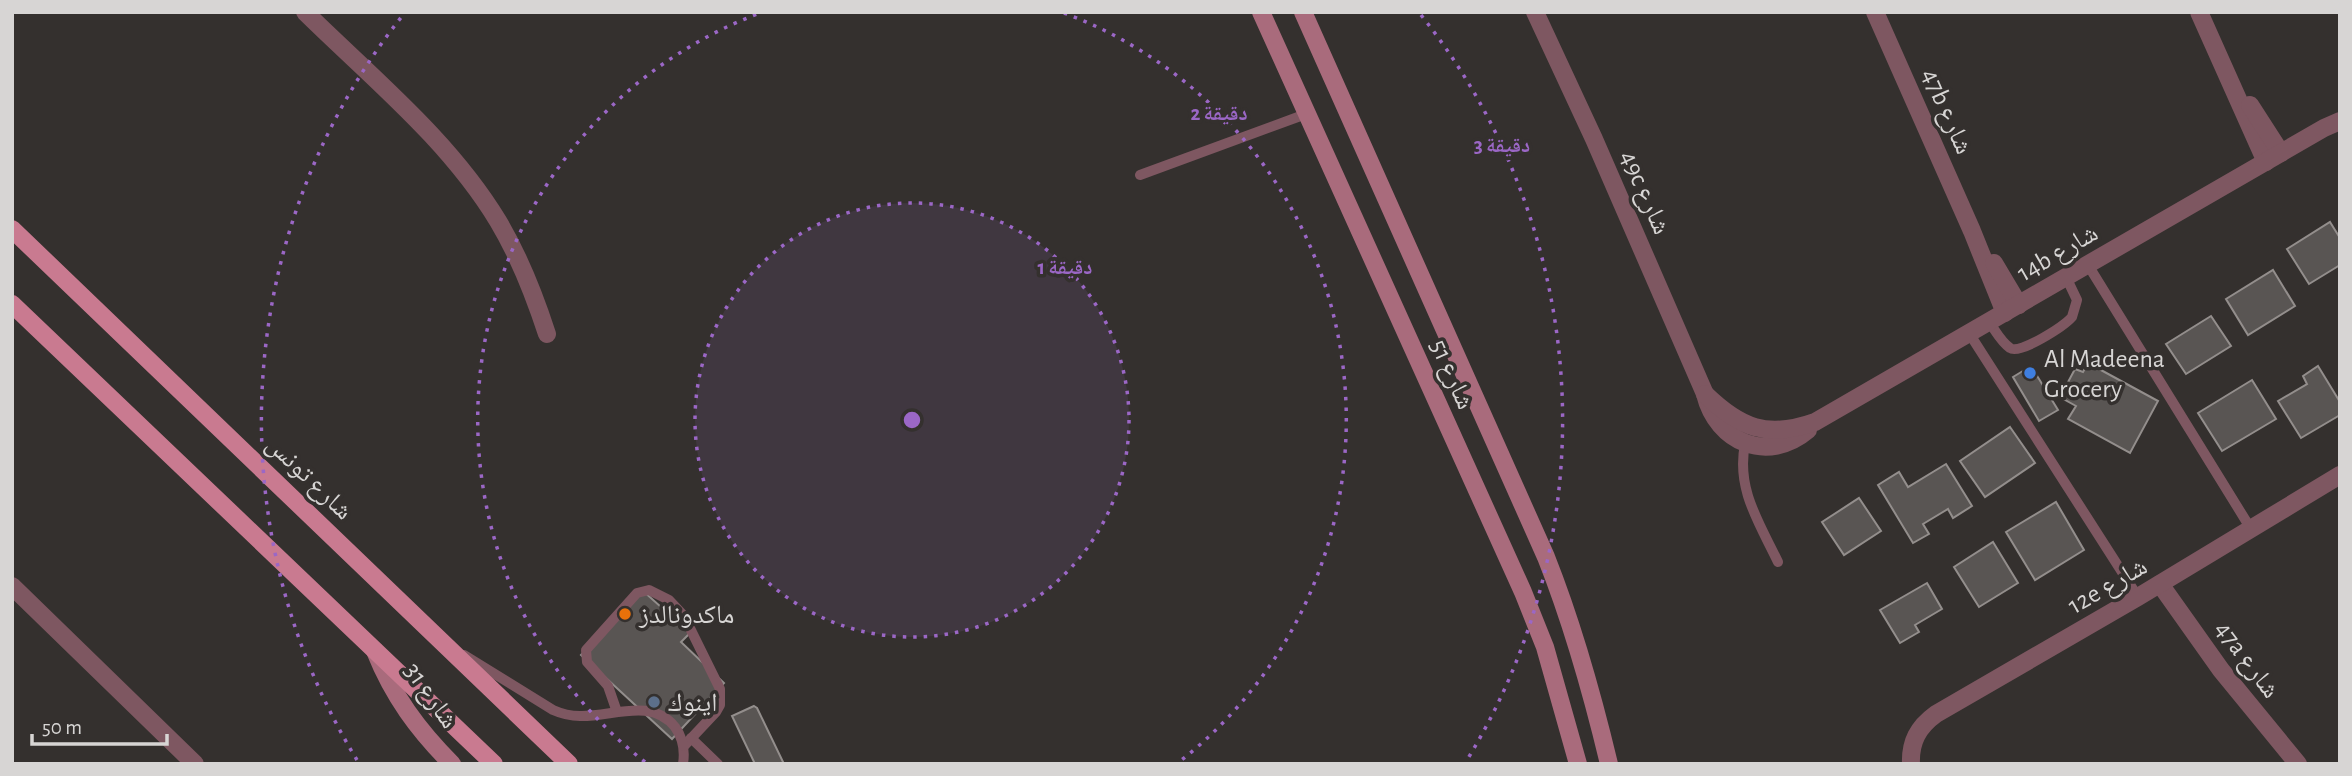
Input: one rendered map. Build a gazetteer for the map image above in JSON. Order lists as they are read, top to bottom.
{
  "streets": {
    "main road": ["شارع تونس"],
    "street": [
      "47b شارع",
      "49c شارع",
      "14b شارع",
      "شارع 51",
      "12e شارع",
      "47a شارع",
      "شارع 31"
    ]
  },
  "crossings": [
    ["47b شارع", "14b شارع"],
    ["49c شارع", "14b شارع"],
    ["12e شارع", "47a شارع"]
  ],
  "places": ["Al Madeena Grocery", "ماكدونالدز", "اينوك"],
  "scale_bar": "50 m",
  "rings": ["2 دقيقة", "3 دقيقة", "1 دقيقة"]
}
